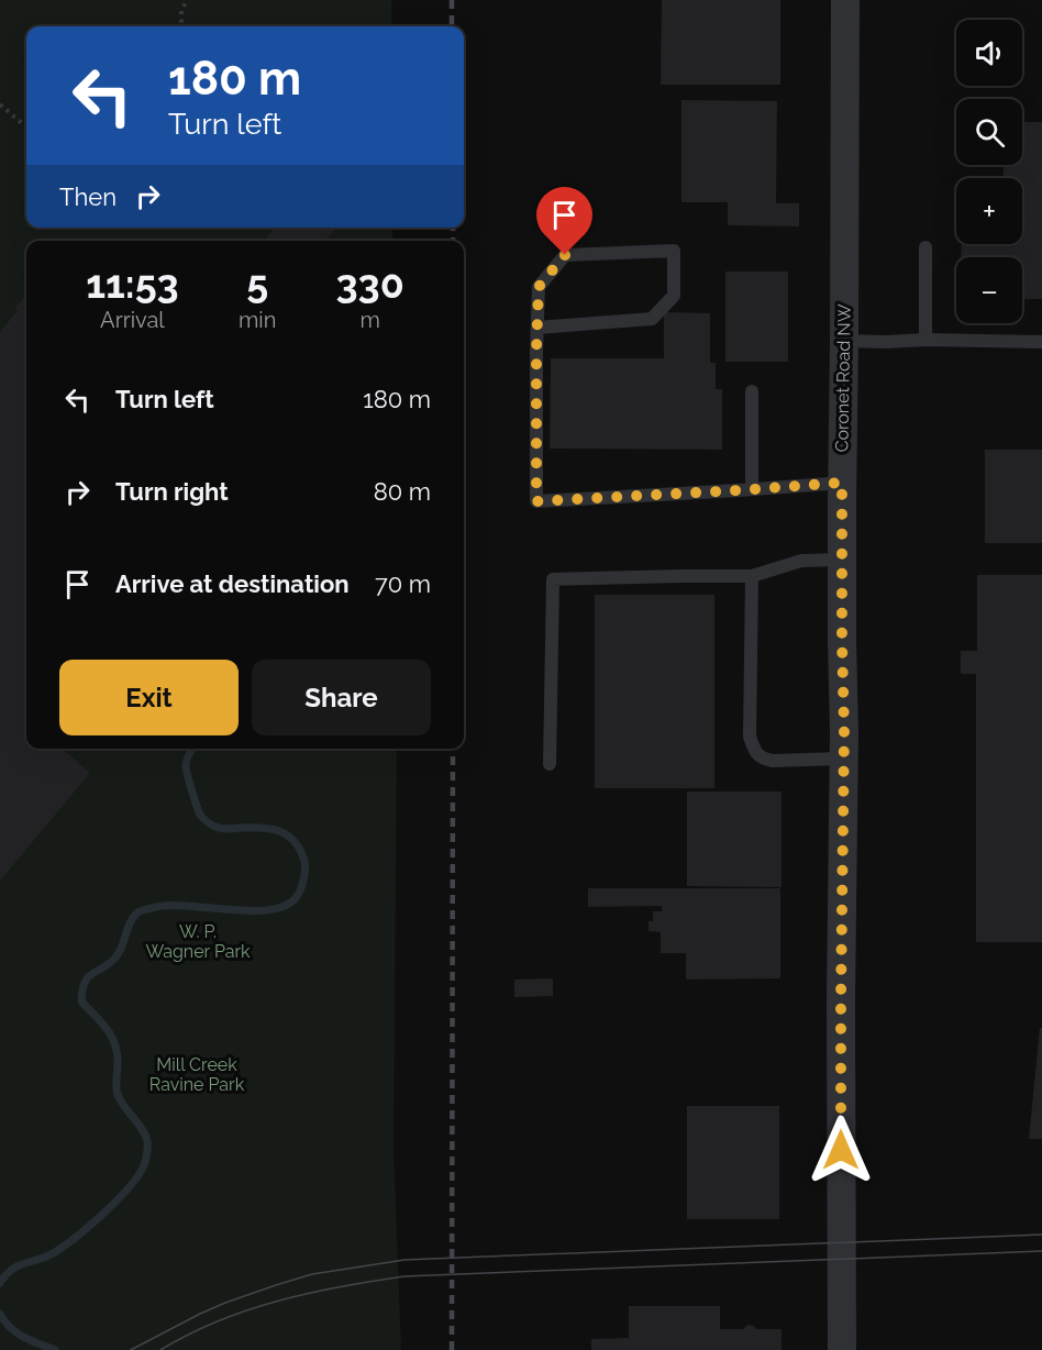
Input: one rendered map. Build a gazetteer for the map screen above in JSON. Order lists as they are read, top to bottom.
{
  "streets": {
    "street": ["Coronet Road NW"]
  },
  "parks": ["W. P. Wagner Park", "Mill Creek Ravine Park"],
  "page": {
    "map_buttons": ["+", "−"],
    "turn": ["180 m", "Turn left"],
    "then": "Then",
    "eta": [
      "11:53",
      "Arrival",
      "5",
      "min",
      "330",
      "m"
    ],
    "list": [
      {
        "name": "Turn left",
        "value": "180 m"
      },
      {
        "name": "Turn right",
        "value": "80 m"
      },
      {
        "name": "Arrive at destination",
        "value": "70 m"
      }
    ],
    "buttons": ["Exit", "Share"]
  }
}
